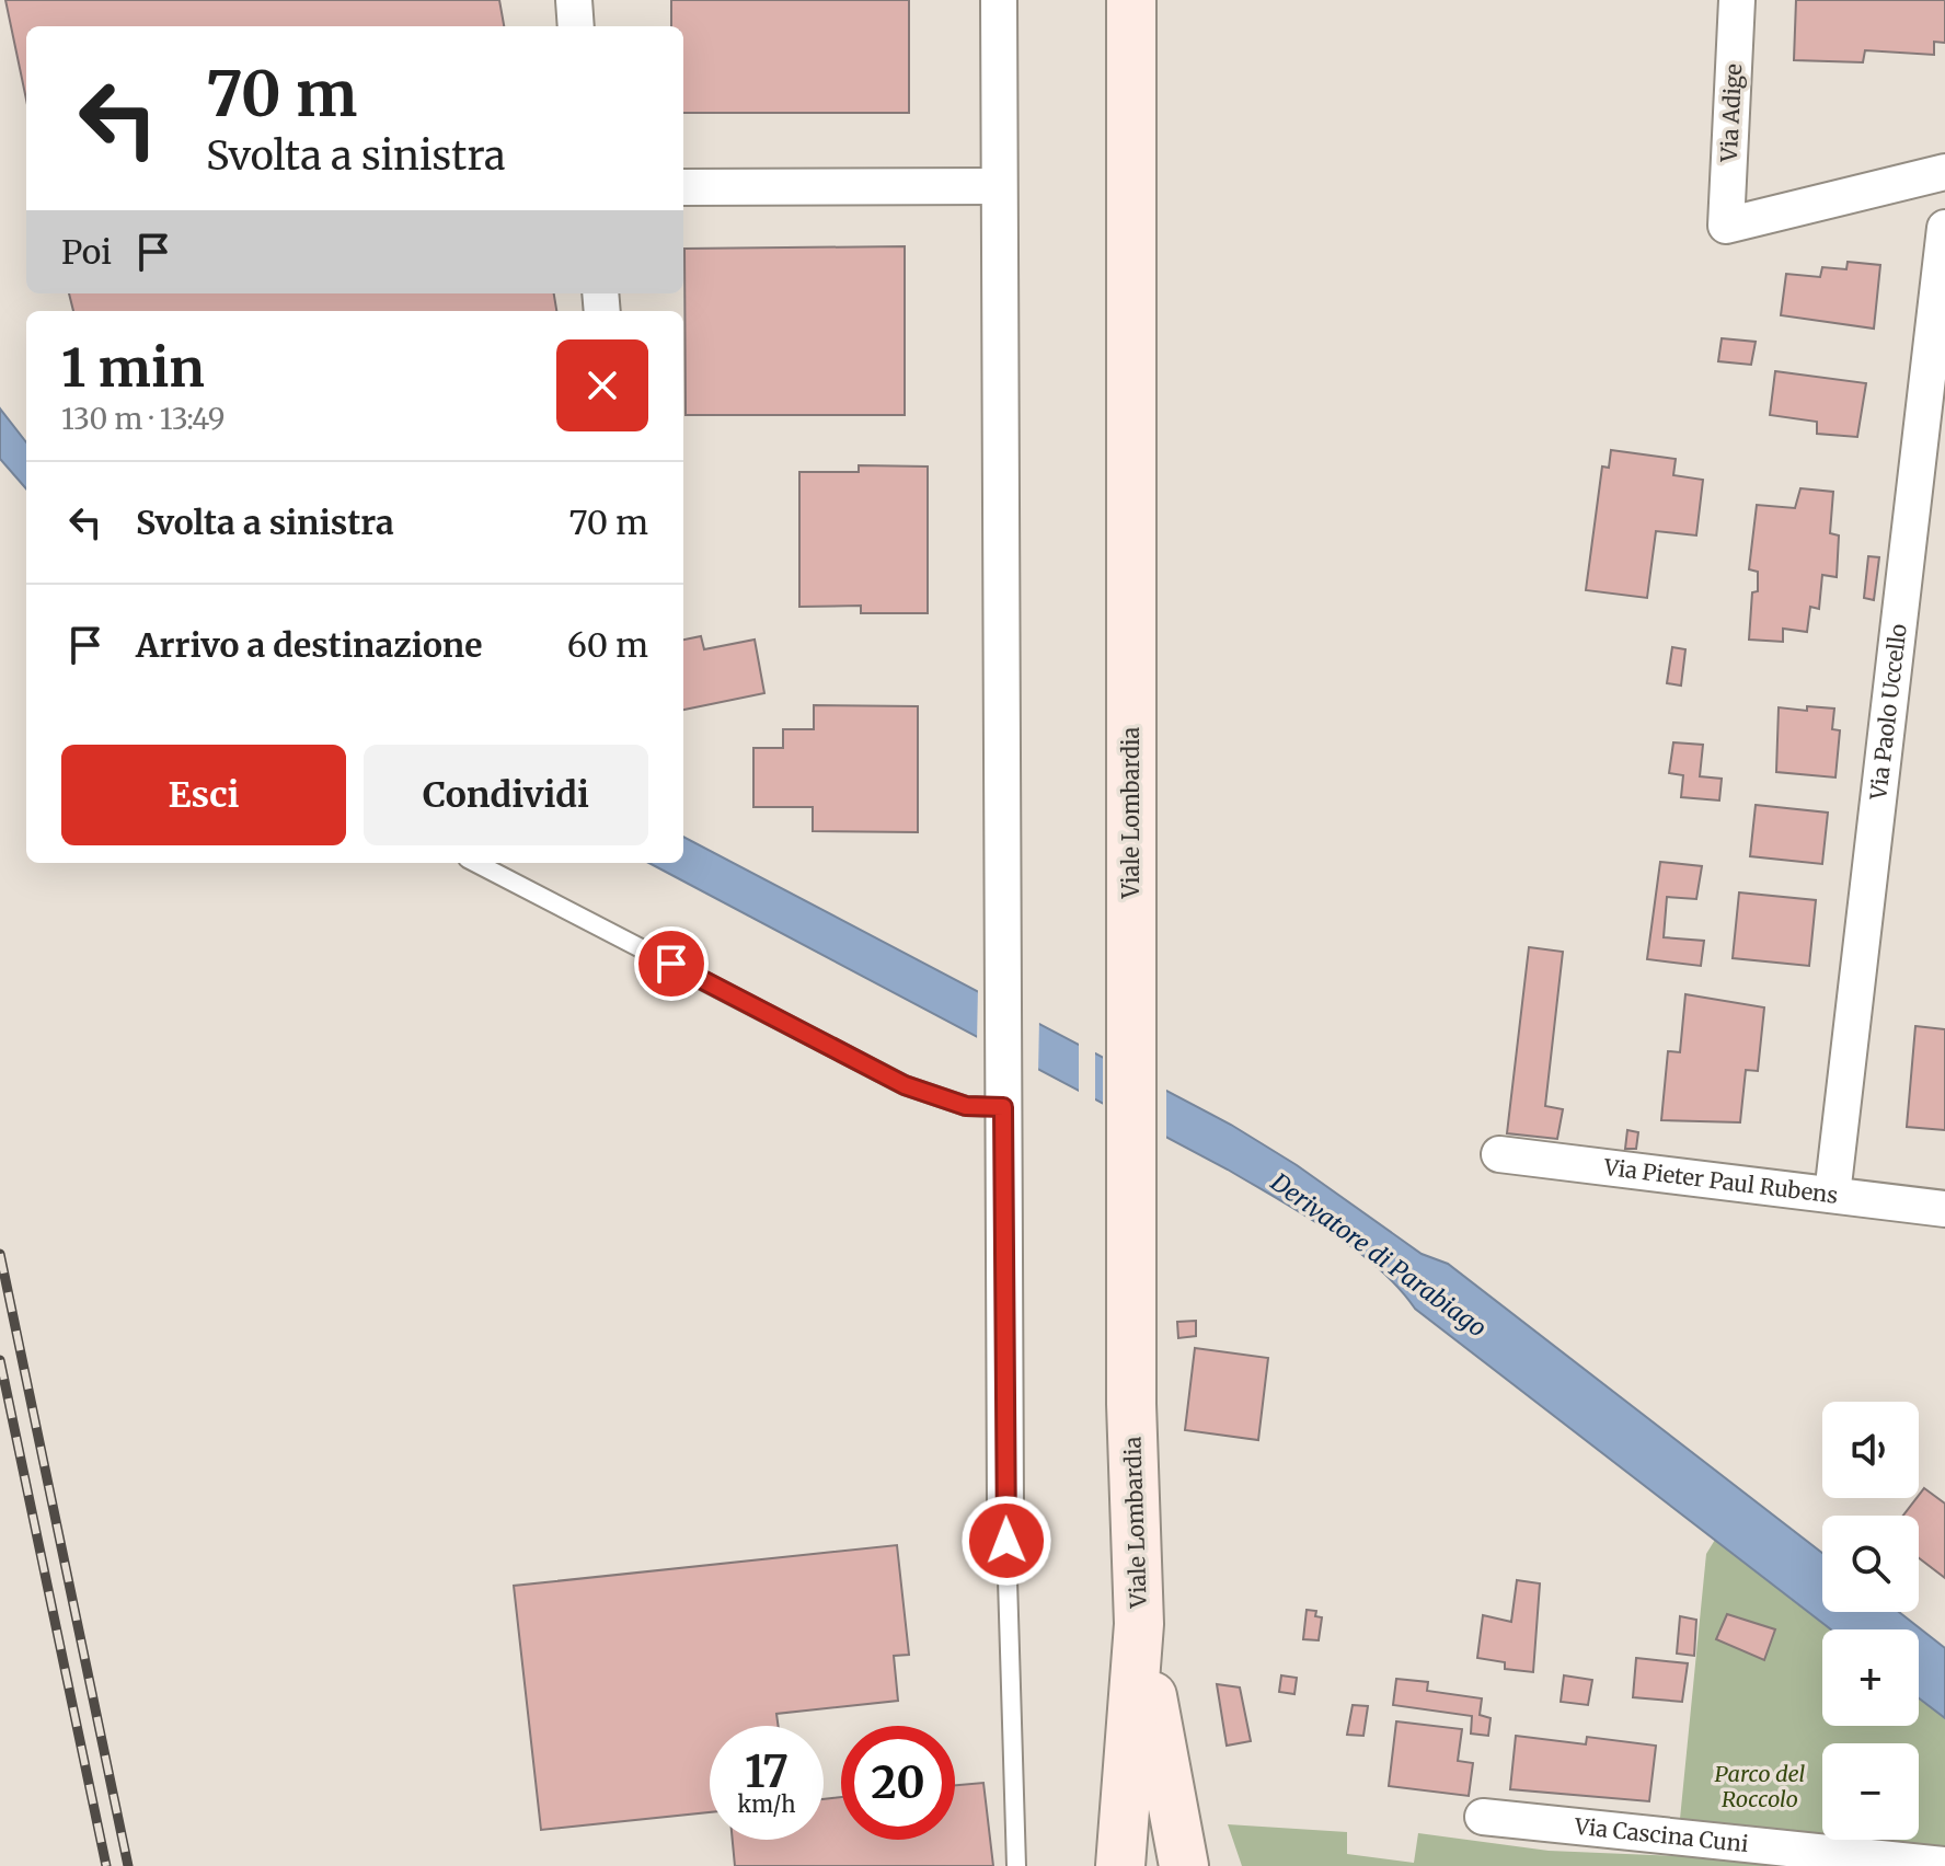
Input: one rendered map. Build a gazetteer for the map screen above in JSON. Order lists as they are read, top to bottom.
{
  "streets": {
    "main road": ["Viale Lombardia"],
    "street": [
      "Via Adige",
      "Via Paolo Uccello",
      "Via Pieter Paul Rubens",
      "Via Cascina Cuni"
    ]
  },
  "crossings": [
    ["Via Paolo Uccello", "Via Pieter Paul Rubens"]
  ],
  "water": ["Derivatore di Parabiago"],
  "parks": ["Parco del Roccolo"],
  "page": {
    "turn": ["70 m", "Svolta a sinistra"],
    "then": "Poi",
    "heading": ["1 min", "130 m · 13:49"],
    "list": [
      {
        "name": "Svolta a sinistra",
        "value": "70 m"
      },
      {
        "name": "Arrivo a destinazione",
        "value": "60 m"
      }
    ],
    "buttons": ["Esci", "Condividi"],
    "map_buttons": ["+", "−"],
    "speed": "17 km/h",
    "limit": "20"
  }
}
